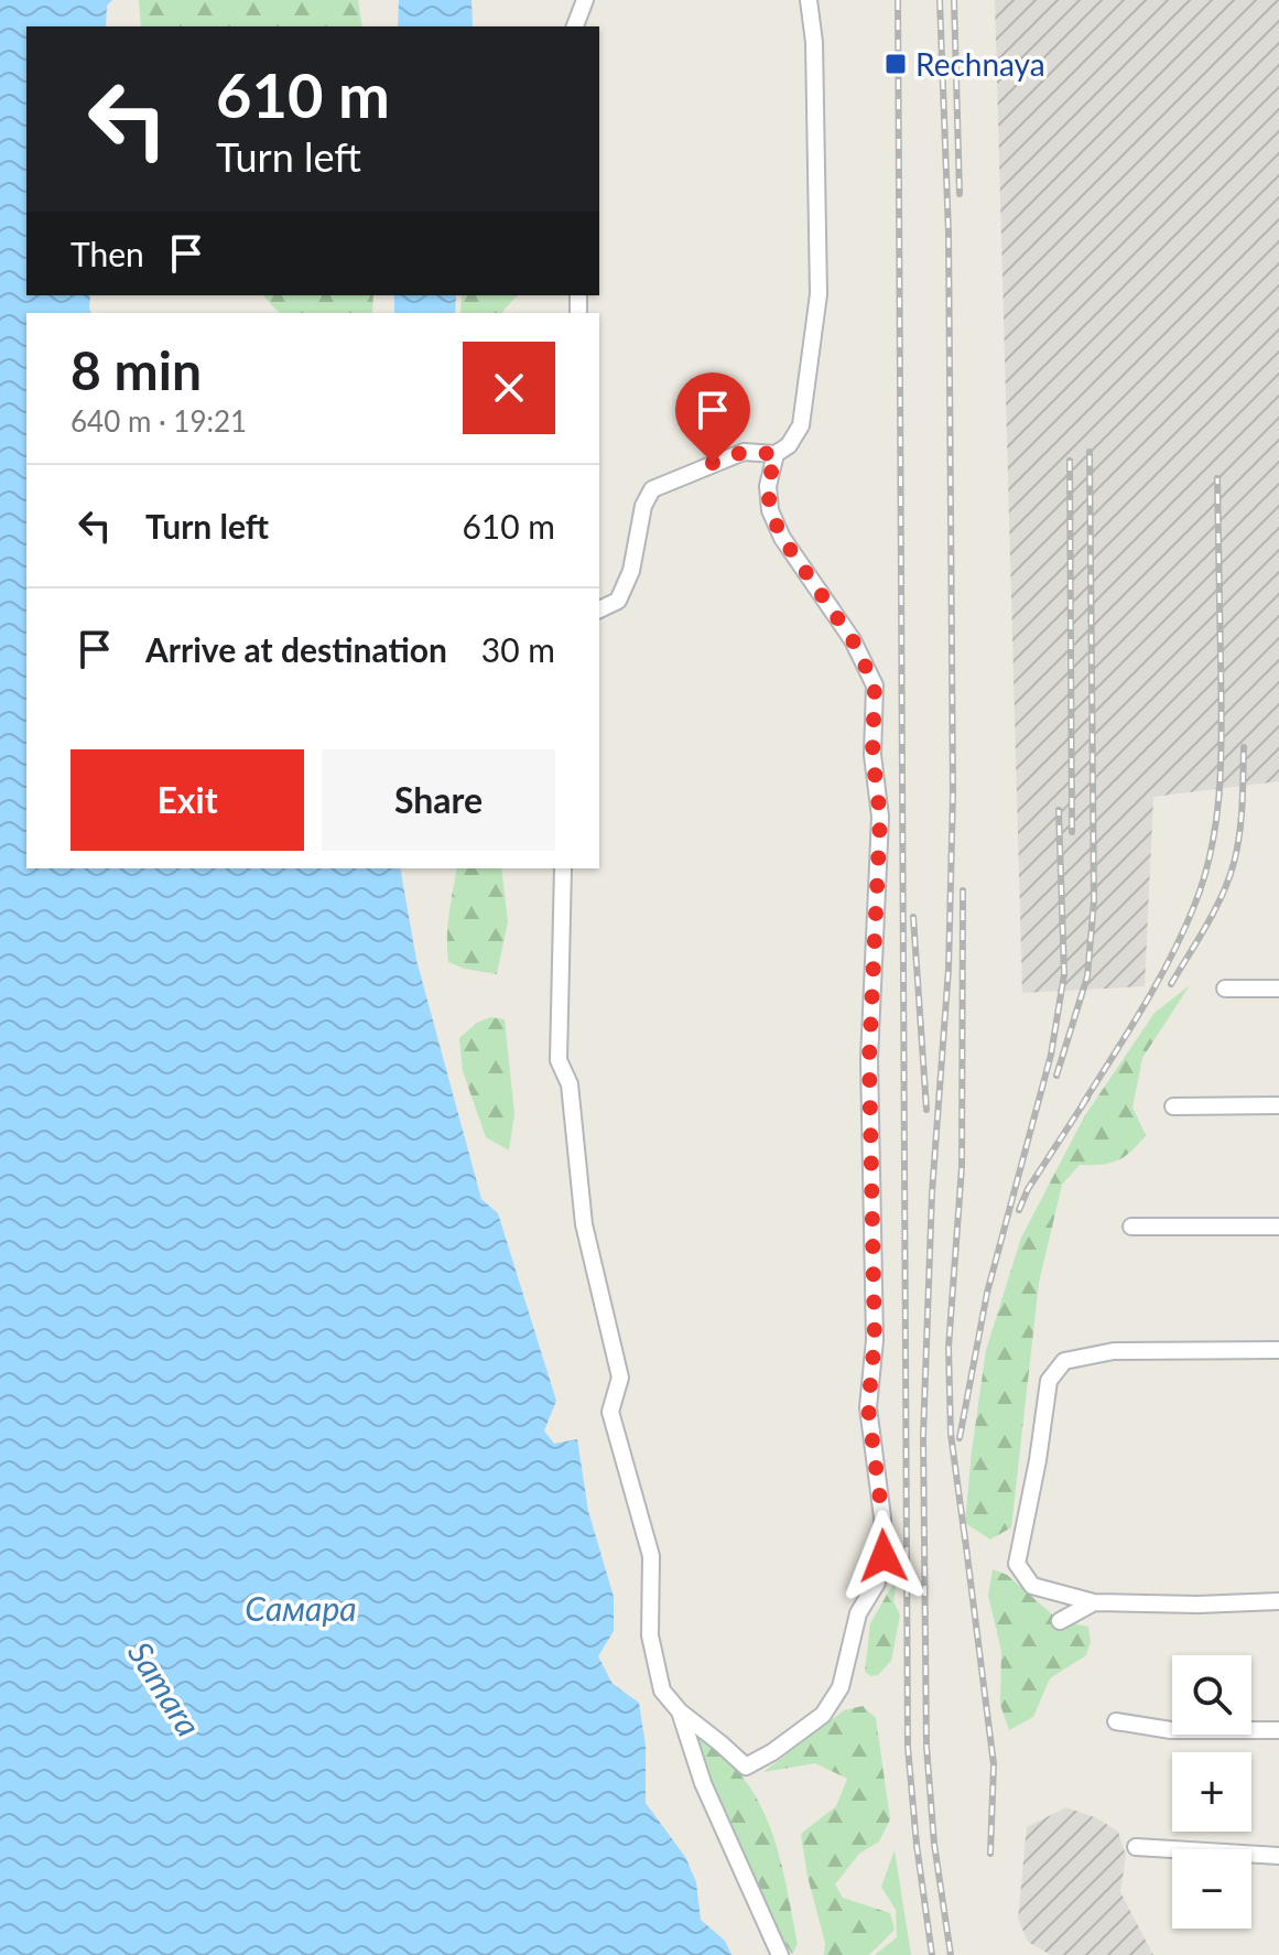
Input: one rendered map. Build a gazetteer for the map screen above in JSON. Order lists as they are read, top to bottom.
{
  "water": ["Самара", "Samara"],
  "places": {
    "transit": ["Rechnaya"]
  },
  "page": {
    "turn": ["610 m", "Turn left"],
    "then": "Then",
    "heading": ["8 min", "640 m · 19:21"],
    "list": [
      {
        "name": "Turn left",
        "value": "610 m"
      },
      {
        "name": "Arrive at destination",
        "value": "30 m"
      }
    ],
    "buttons": ["Exit", "Share"],
    "map_buttons": ["+", "−"]
  }
}
